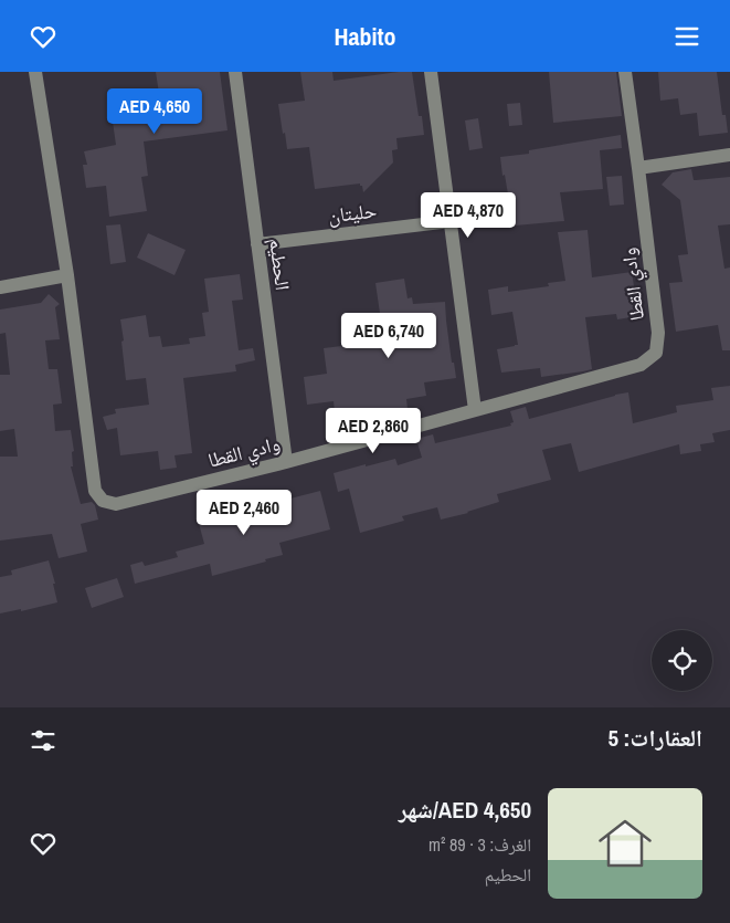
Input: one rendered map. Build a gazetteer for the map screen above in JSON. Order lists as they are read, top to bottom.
{
  "streets": {
    "street": ["حليتان", "الحطيم", "وادي القطا"]
  },
  "crossings": [
    ["حليتان", "الحطيم"],
    ["الحطيم", "وادي القطا"]
  ],
  "page": {
    "header": "Habito",
    "price": [
      "AED 4,650",
      "AED 4,870",
      "AED 6,740",
      "AED 2,860",
      "AED 2,460"
    ],
    "heading": "العقارات: 5",
    "list": [
      {
        "name": "AED 4,650/شهر",
        "note": "الغرف: 3 · 89 m² · الحطيم"
      }
    ]
  }
}
